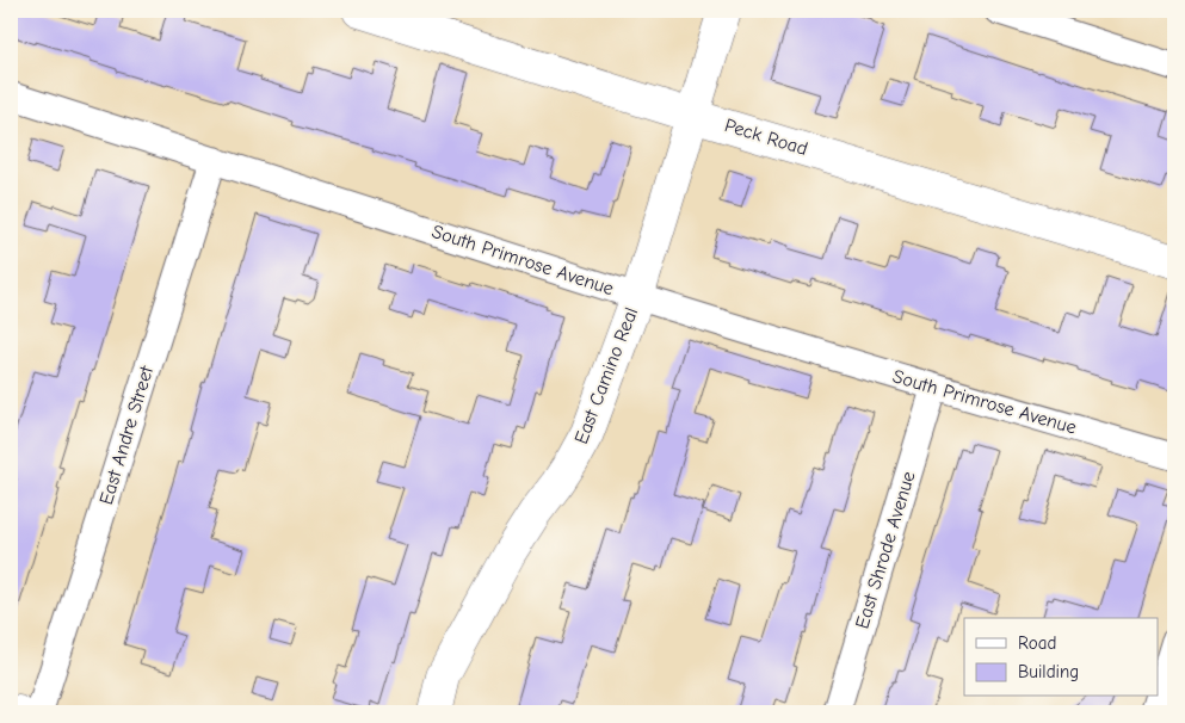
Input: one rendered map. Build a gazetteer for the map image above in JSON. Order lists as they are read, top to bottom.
{
  "streets": {
    "street": [
      "Peck Road",
      "South Primrose Avenue",
      "East Camino Real",
      "East Andre Street",
      "East Shrode Avenue"
    ]
  },
  "crossings": [
    ["Peck Road", "East Camino Real"],
    ["South Primrose Avenue", "East Camino Real"],
    ["South Primrose Avenue", "East Andre Street"],
    ["South Primrose Avenue", "East Shrode Avenue"]
  ],
  "legend": ["Road", "Building"]
}
